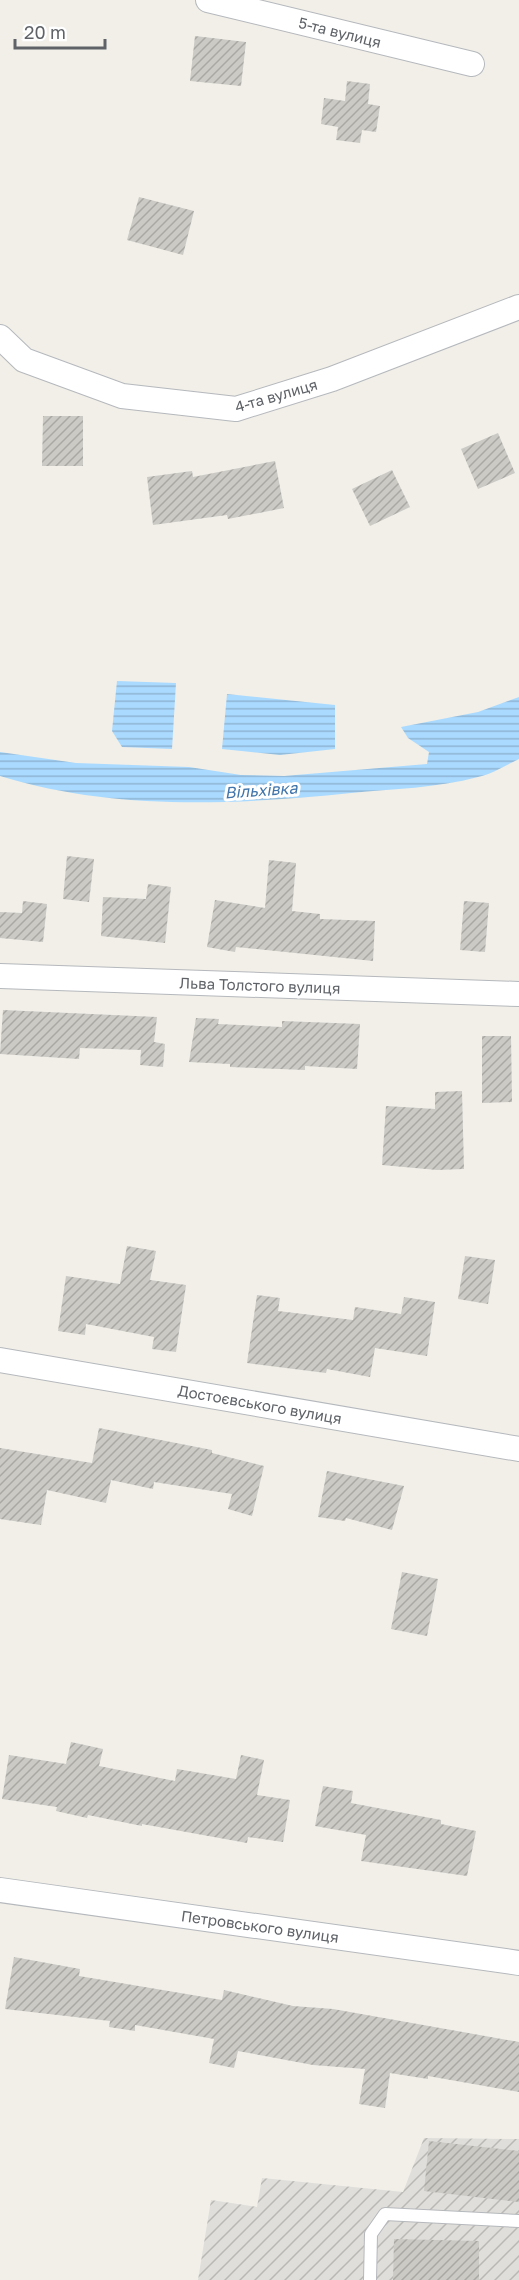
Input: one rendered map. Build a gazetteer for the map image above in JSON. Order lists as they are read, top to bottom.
{
  "streets": {
    "street": [
      "5-та вулиця",
      "4-та вулиця",
      "Льва Толстого вулиця",
      "Достоєвського вулиця",
      "Петровського вулиця"
    ]
  },
  "water": ["Вільхівка"],
  "scale_bar": "20 m"
}
